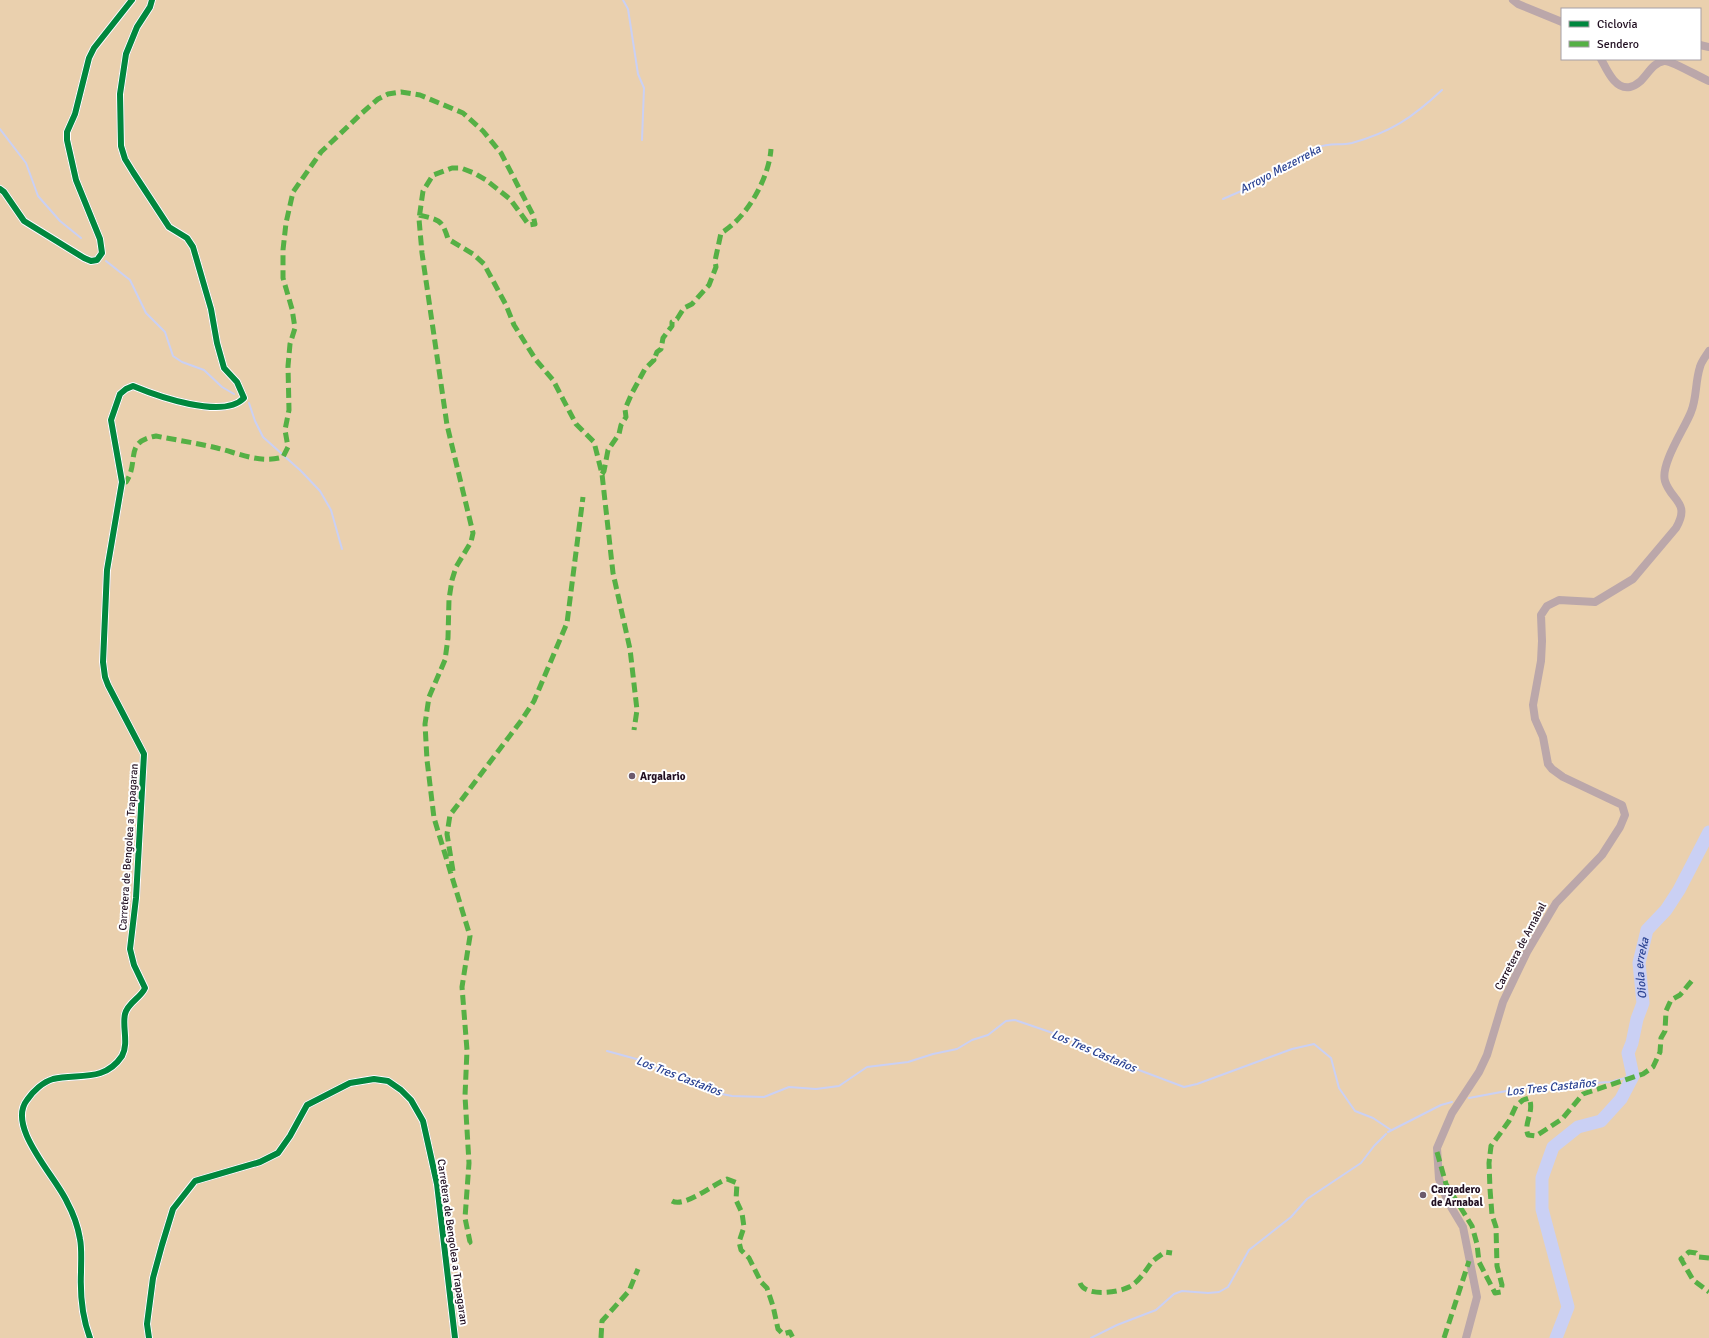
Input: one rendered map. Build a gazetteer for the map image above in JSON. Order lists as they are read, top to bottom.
{
  "streets": {
    "street": ["Carretera de Bengolea a Trapagaran", "Carretera de Arnabal"]
  },
  "water": ["Arroyo Mezerreka", "Oiola erreka", "Los Tres Castaños"],
  "places": ["Argalario", "Cargadero de Arnabal"],
  "legend": ["Ciclovía", "Sendero"]
}
